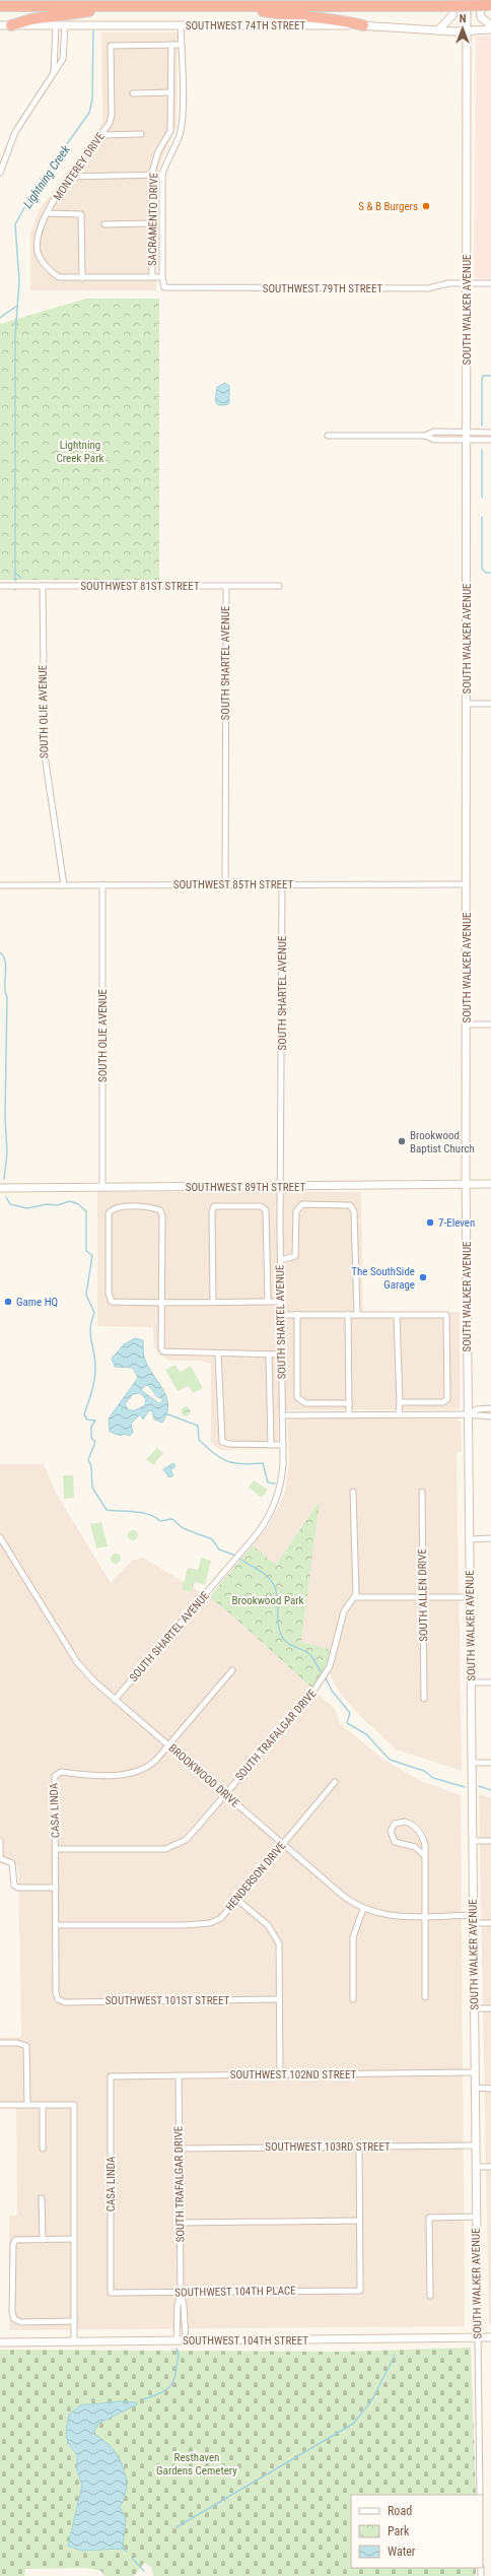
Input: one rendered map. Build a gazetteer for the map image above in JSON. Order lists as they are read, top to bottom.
{
  "streets": {
    "main road": [
      "SOUTHWEST 74TH STREET",
      "SOUTH WALKER AVENUE",
      "SOUTHWEST 89TH STREET",
      "SOUTHWEST 104TH STREET"
    ],
    "street": [
      "MONTEREY DRIVE",
      "SACRAMENTO DRIVE",
      "SOUTHWEST 79TH STREET",
      "SOUTHWEST 81ST STREET",
      "SOUTH SHARTEL AVENUE",
      "SOUTH OLIE AVENUE",
      "SOUTHWEST 85TH STREET",
      "SOUTH ALLEN DRIVE",
      "SOUTH TRAFALGAR DRIVE",
      "BROOKWOOD DRIVE",
      "CASA LINDA",
      "HENDERSON DRIVE",
      "SOUTHWEST 101ST STREET",
      "SOUTHWEST 102ND STREET",
      "SOUTHWEST 103RD STREET",
      "SOUTHWEST 104TH PLACE"
    ]
  },
  "crossings": [
    ["SOUTHWEST 74TH STREET", "SOUTH WALKER AVENUE"],
    ["MONTEREY DRIVE", "SACRAMENTO DRIVE"],
    ["SOUTHWEST 79TH STREET", "SOUTH WALKER AVENUE"],
    ["SOUTH WALKER AVENUE", "SOUTHWEST 85TH STREET"],
    ["SOUTH WALKER AVENUE", "SOUTHWEST 89TH STREET"],
    ["SOUTH WALKER AVENUE", "BROOKWOOD DRIVE"],
    ["SOUTH WALKER AVENUE", "SOUTHWEST 102ND STREET"],
    ["SOUTH WALKER AVENUE", "SOUTHWEST 103RD STREET"],
    ["SOUTH WALKER AVENUE", "SOUTHWEST 104TH STREET"],
    ["SOUTHWEST 81ST STREET", "SOUTH SHARTEL AVENUE"],
    ["SOUTHWEST 81ST STREET", "SOUTH OLIE AVENUE"],
    ["SOUTH SHARTEL AVENUE", "SOUTHWEST 85TH STREET"],
    ["SOUTH SHARTEL AVENUE", "SOUTHWEST 89TH STREET"],
    ["SOUTH SHARTEL AVENUE", "BROOKWOOD DRIVE"],
    ["SOUTH OLIE AVENUE", "SOUTHWEST 85TH STREET"],
    ["SOUTH OLIE AVENUE", "SOUTHWEST 89TH STREET"],
    ["SOUTH TRAFALGAR DRIVE", "BROOKWOOD DRIVE"],
    ["SOUTH TRAFALGAR DRIVE", "CASA LINDA"],
    ["SOUTH TRAFALGAR DRIVE", "SOUTHWEST 102ND STREET"],
    ["SOUTH TRAFALGAR DRIVE", "SOUTHWEST 103RD STREET"],
    ["SOUTH TRAFALGAR DRIVE", "SOUTHWEST 104TH PLACE"],
    ["SOUTH TRAFALGAR DRIVE", "SOUTHWEST 104TH STREET"],
    ["BROOKWOOD DRIVE", "CASA LINDA"],
    ["BROOKWOOD DRIVE", "HENDERSON DRIVE"],
    ["CASA LINDA", "HENDERSON DRIVE"],
    ["CASA LINDA", "SOUTHWEST 101ST STREET"],
    ["CASA LINDA", "SOUTHWEST 102ND STREET"],
    ["CASA LINDA", "SOUTHWEST 104TH PLACE"]
  ],
  "water": ["Lightning Creek"],
  "parks": ["Lightning Creek Park", "Brookwood Park", "Resthaven Gardens Cemetery"],
  "places": [
    "S & B Burgers",
    "Brookwood Baptist Church",
    "7-Eleven",
    "The SouthSide Garage",
    "Game HQ"
  ],
  "legend": ["Road", "Park", "Water"],
  "north": "top"
}
